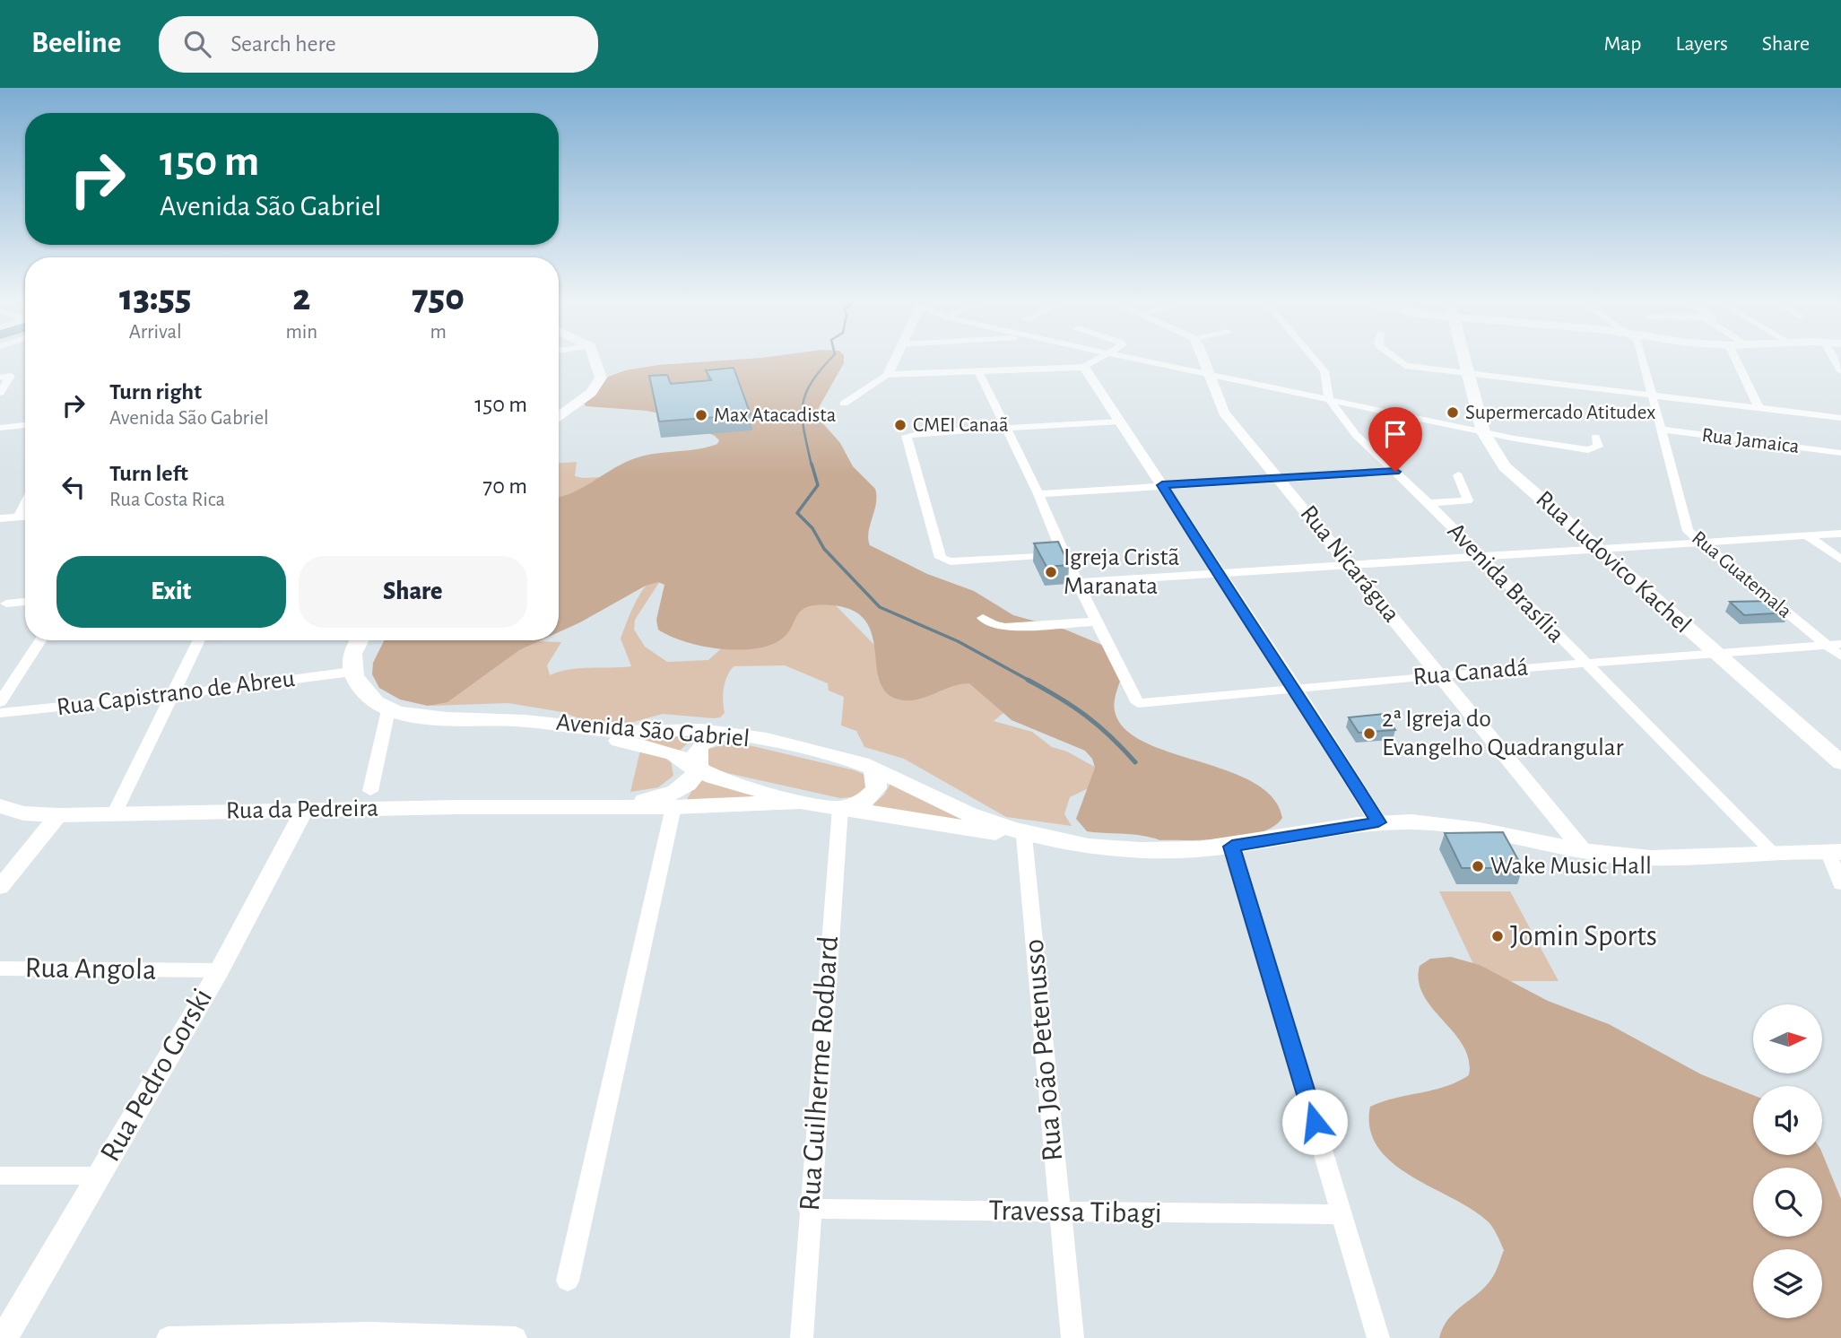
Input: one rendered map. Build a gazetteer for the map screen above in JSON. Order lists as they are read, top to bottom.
{
  "streets": {
    "main road": ["Rua Ludovico Kachel", "Avenida São Gabriel", "Rua da Pedreira"],
    "street": [
      "Rua Jamaica",
      "Rua Nicarágua",
      "Rua Guatemala",
      "Avenida Brasília",
      "Rua Canadá",
      "Rua Capistrano de Abreu",
      "Rua Angola",
      "Rua João Petenusso",
      "Rua Guilherme Rodbard",
      "Rua Pedro Gorski",
      "Travessa Tibagi"
    ]
  },
  "crossings": [
    ["Rua Jamaica", "Rua Guatemala"],
    ["Rua Ludovico Kachel", "Rua Canadá"],
    ["Rua Nicarágua", "Rua Canadá"],
    ["Rua Nicarágua", "Avenida São Gabriel"],
    ["Rua Guatemala", "Rua Canadá"],
    ["Avenida Brasília", "Rua Canadá"],
    ["Avenida Brasília", "Avenida São Gabriel"],
    ["Avenida São Gabriel", "Rua da Pedreira"],
    ["Avenida São Gabriel", "Rua João Petenusso"],
    ["Avenida São Gabriel", "Rua Guilherme Rodbard"],
    ["Rua da Pedreira", "Rua Pedro Gorski"],
    ["Rua Angola", "Rua Pedro Gorski"],
    ["Rua João Petenusso", "Travessa Tibagi"],
    ["Rua Guilherme Rodbard", "Travessa Tibagi"]
  ],
  "places": [
    "Supermercado Atitudex",
    "Max Atacadista",
    "CMEI Canaã",
    "Igreja Cristã Maranata",
    "2ª Igreja do Evangelho Quadrangular",
    "Wake Music Hall",
    "Jomin Sports"
  ],
  "north": "right",
  "page": {
    "header": "Beeline",
    "search": "Search here",
    "nav": ["Map", "Layers", "Share"],
    "turn": ["150 m", "Avenida São Gabriel"],
    "eta": [
      "13:55",
      "Arrival",
      "2",
      "min",
      "750",
      "m"
    ],
    "list": [
      {
        "name": "Turn right",
        "note": "Avenida São Gabriel",
        "value": "150 m"
      },
      {
        "name": "Turn left",
        "note": "Rua Costa Rica",
        "value": "70 m"
      }
    ],
    "buttons": ["Exit", "Share"]
  }
}
